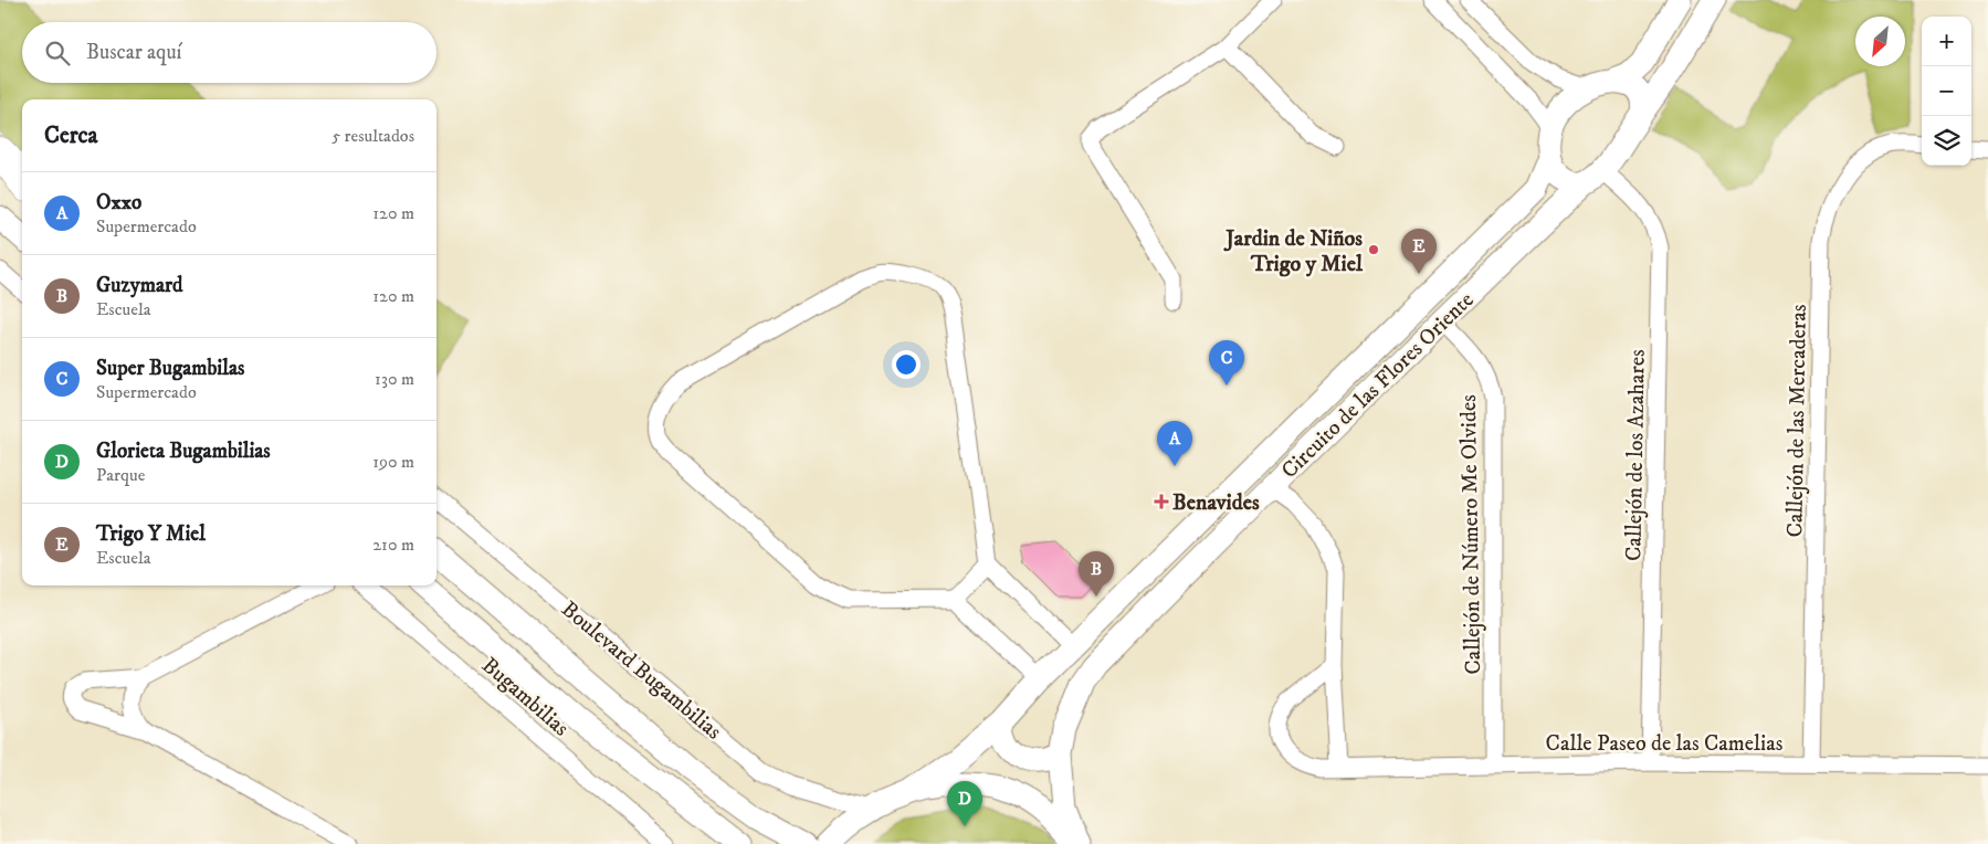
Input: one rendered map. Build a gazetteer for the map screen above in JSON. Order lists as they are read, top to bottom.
{
  "streets": {
    "street": [
      "Circuito de las Flores Oriente",
      "Callejón de las Mercaderas",
      "Callejón de los Azahares",
      "Callejón de Número Me Olvides",
      "Boulevard Bugambilias",
      "Bugambilias",
      "Calle Paseo de las Camelias"
    ]
  },
  "crossings": [
    ["Circuito de las Flores Oriente", "Callejón de los Azahares"],
    ["Circuito de las Flores Oriente", "Callejón de Número Me Olvides"],
    ["Callejón de las Mercaderas", "Calle Paseo de las Camelias"],
    ["Callejón de los Azahares", "Calle Paseo de las Camelias"],
    ["Callejón de Número Me Olvides", "Calle Paseo de las Camelias"]
  ],
  "places": {
    "other": ["Jardin de Niños Trigo y Miel"],
    "health": ["Benavides"]
  },
  "north": "bottom left",
  "page": {
    "map_buttons": ["+", "−"],
    "search": "Buscar aquí",
    "heading": ["Cerca", "5 resultados"],
    "list": [
      {
        "mark": "A",
        "name": "Oxxo",
        "note": "Supermercado",
        "value": "120 m"
      },
      {
        "mark": "B",
        "name": "Guzymard",
        "note": "Escuela",
        "value": "120 m"
      },
      {
        "mark": "C",
        "name": "Super Bugambilas",
        "note": "Supermercado",
        "value": "130 m"
      },
      {
        "mark": "D",
        "name": "Glorieta Bugambilias",
        "note": "Parque",
        "value": "190 m"
      },
      {
        "mark": "E",
        "name": "Trigo Y Miel",
        "note": "Escuela",
        "value": "210 m"
      }
    ],
    "pins": [
      "E",
      "C",
      "A",
      "B",
      "D"
    ]
  }
}
